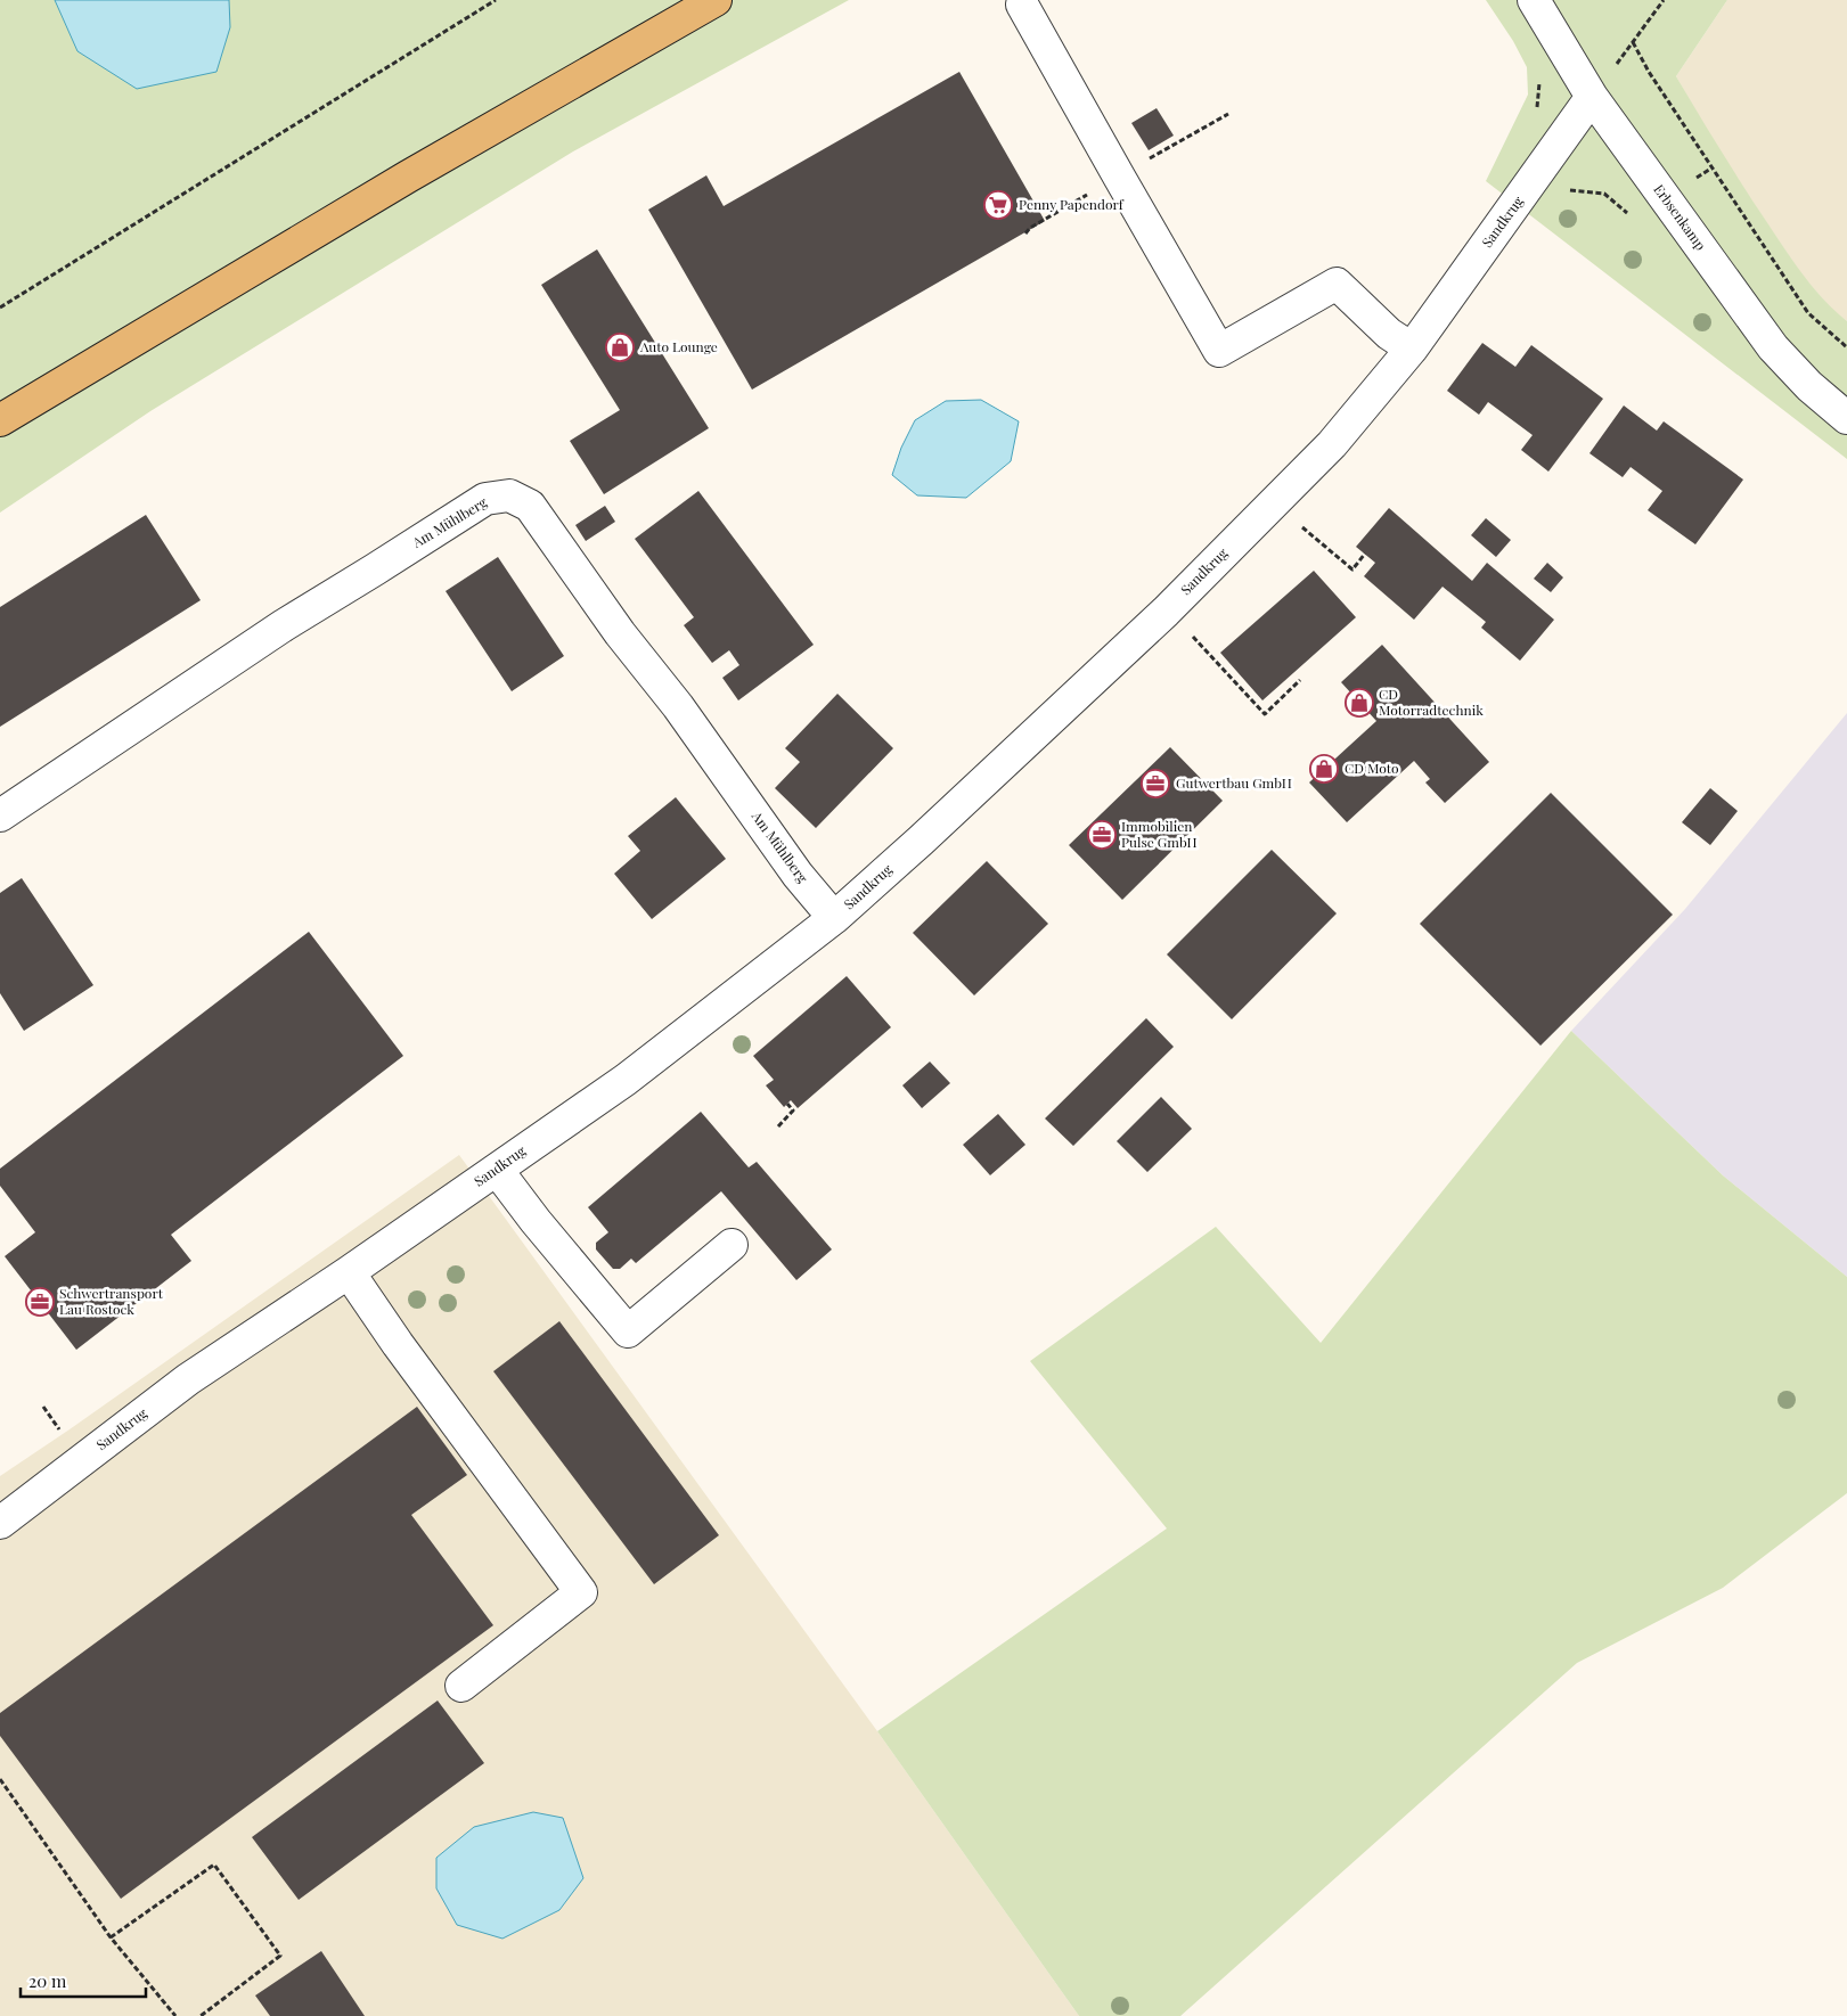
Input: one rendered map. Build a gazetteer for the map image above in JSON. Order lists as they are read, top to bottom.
{
  "streets": {
    "street": ["Erbsenkamp", "Sandkrug", "Am Mühlberg"]
  },
  "crossings": [
    ["Erbsenkamp", "Sandkrug"],
    ["Sandkrug", "Am Mühlberg"]
  ],
  "places": {
    "supermarket": ["Penny Papendorf"],
    "shop": ["Auto Lounge", "CD Motorradtechnik", "CD Moto"],
    "office": ["Gutwertbau GmbH", "Immobilien Pulse GmbH", "Schwertransport Lau Rostock"]
  },
  "scale_bar": "20 m"
}
